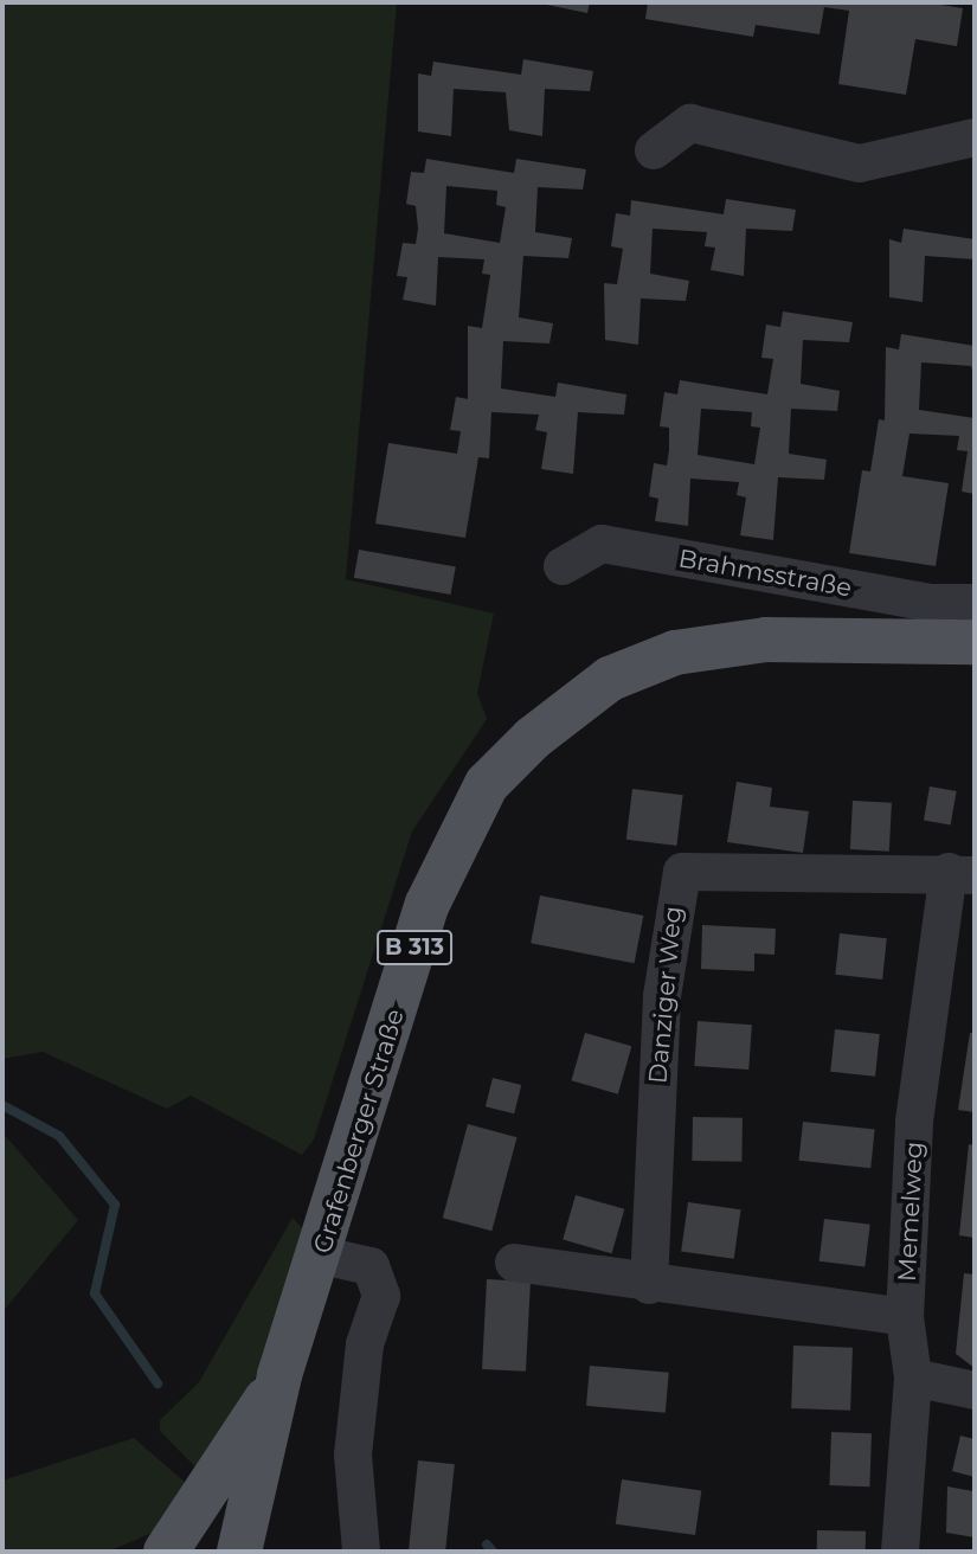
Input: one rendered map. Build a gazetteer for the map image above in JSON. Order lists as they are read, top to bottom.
{
  "streets": {
    "main road": ["B 313", "Grafenberger Straße"],
    "street": ["Brahmsstraße", "Danziger Weg", "Memelweg"]
  },
  "crossings": [
    ["Danziger Weg", "Memelweg"]
  ]
}
